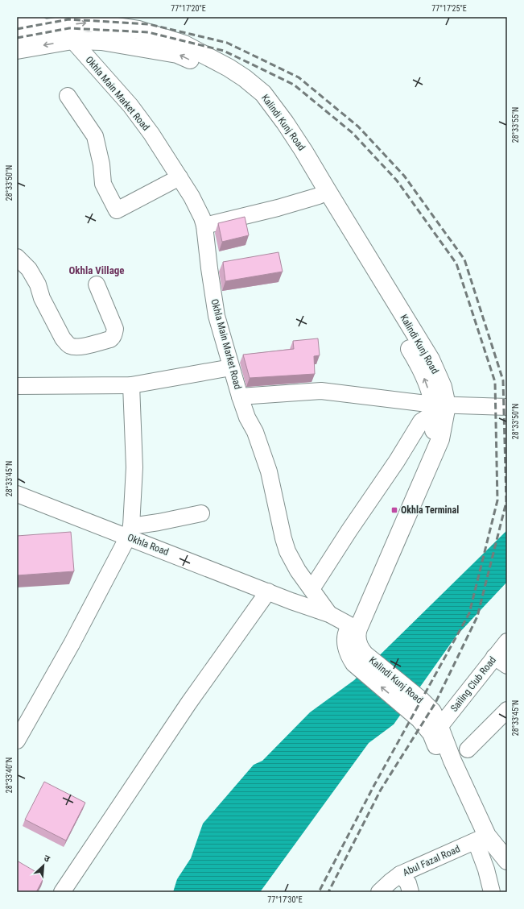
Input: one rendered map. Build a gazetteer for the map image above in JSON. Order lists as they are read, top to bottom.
{
  "streets": {
    "main road": ["Kalindi Kunj Road"],
    "street": [
      "Okhla Main Market Road",
      "Okhla Road",
      "Sailing Club Road",
      "Abul Fazal Road"
    ]
  },
  "crossings": [
    ["Okhla Main Market Road", "Kalindi Kunj Road"],
    ["Okhla Main Market Road", "Okhla Road"],
    ["Kalindi Kunj Road", "Okhla Road"],
    ["Kalindi Kunj Road", "Sailing Club Road"],
    ["Kalindi Kunj Road", "Abul Fazal Road"]
  ],
  "districts": ["Okhla Village"],
  "places": {
    "transit": ["Okhla Terminal"]
  },
  "north": "top right",
  "coordinates": [
    "77°17'20\"E",
    "77°17'25\"E",
    "28°33'55\"N",
    "28°33'50\"N",
    "28°33'45\"N",
    "28°33'40\"N",
    "77°17'30\"E"
  ]
}
